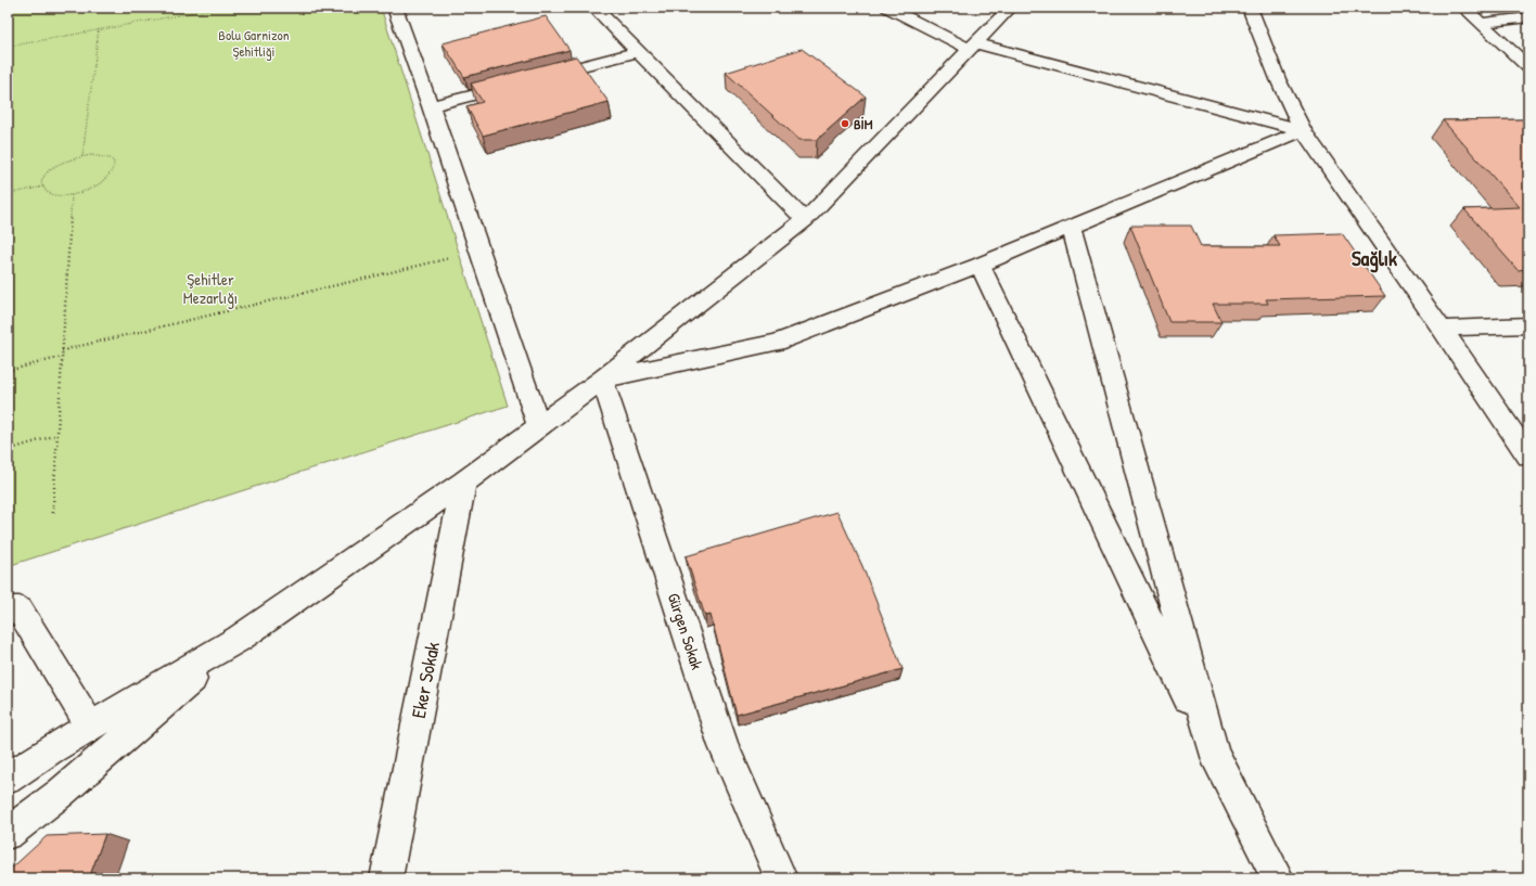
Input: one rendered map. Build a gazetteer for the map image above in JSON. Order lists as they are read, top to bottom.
{
  "streets": {
    "street": ["Gürgen Sokak", "Eker Sokak"]
  },
  "districts": ["Sağlık"],
  "parks": ["Bolu Garnizon Şehitliği", "Şehitler Mezarlığı"],
  "places": ["BİM"]
}
